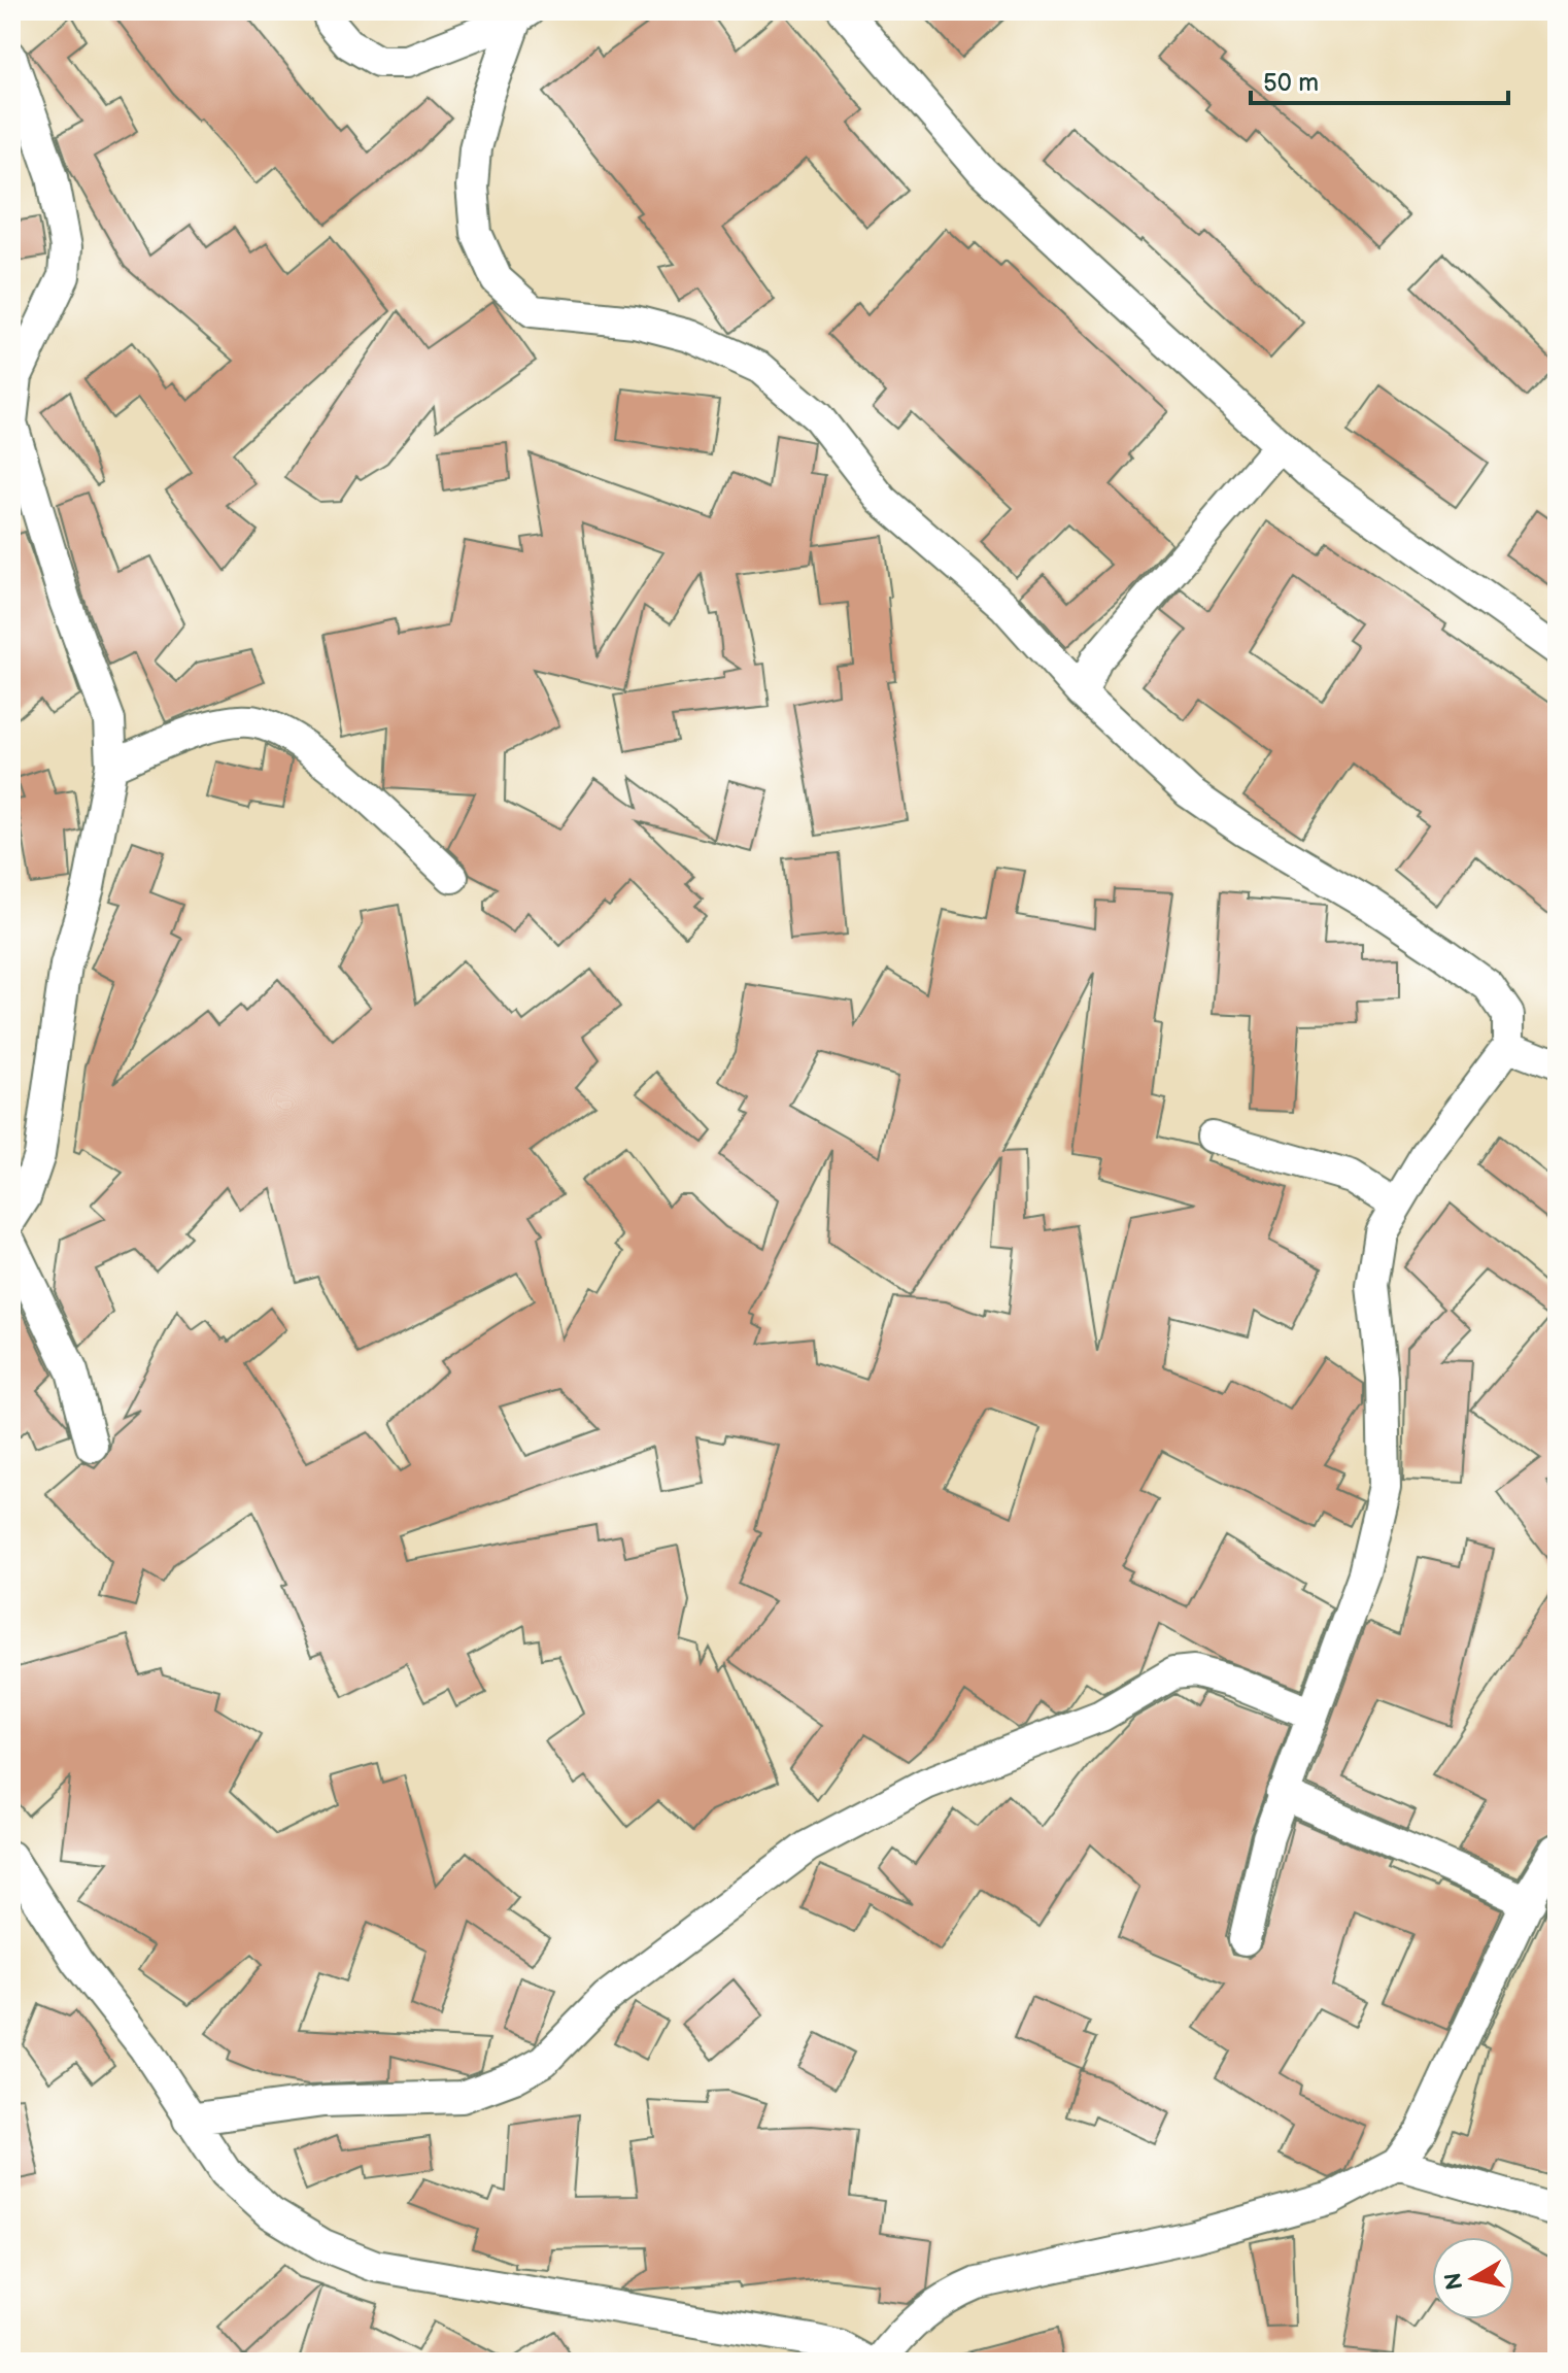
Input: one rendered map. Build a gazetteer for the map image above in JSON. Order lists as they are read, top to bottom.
{
  "scale_bar": "50 m",
  "north": "left"
}
